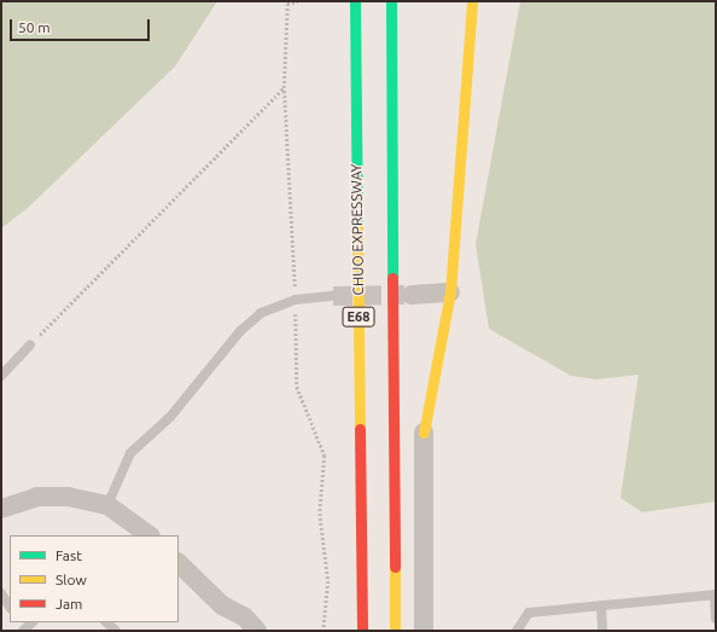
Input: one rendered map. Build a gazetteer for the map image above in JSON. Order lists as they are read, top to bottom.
{
  "streets": {
    "main road": ["CHUO EXPRESSWAY", "E68"]
  },
  "legend": ["Fast", "Slow", "Jam"],
  "scale_bar": "50 m"
}
